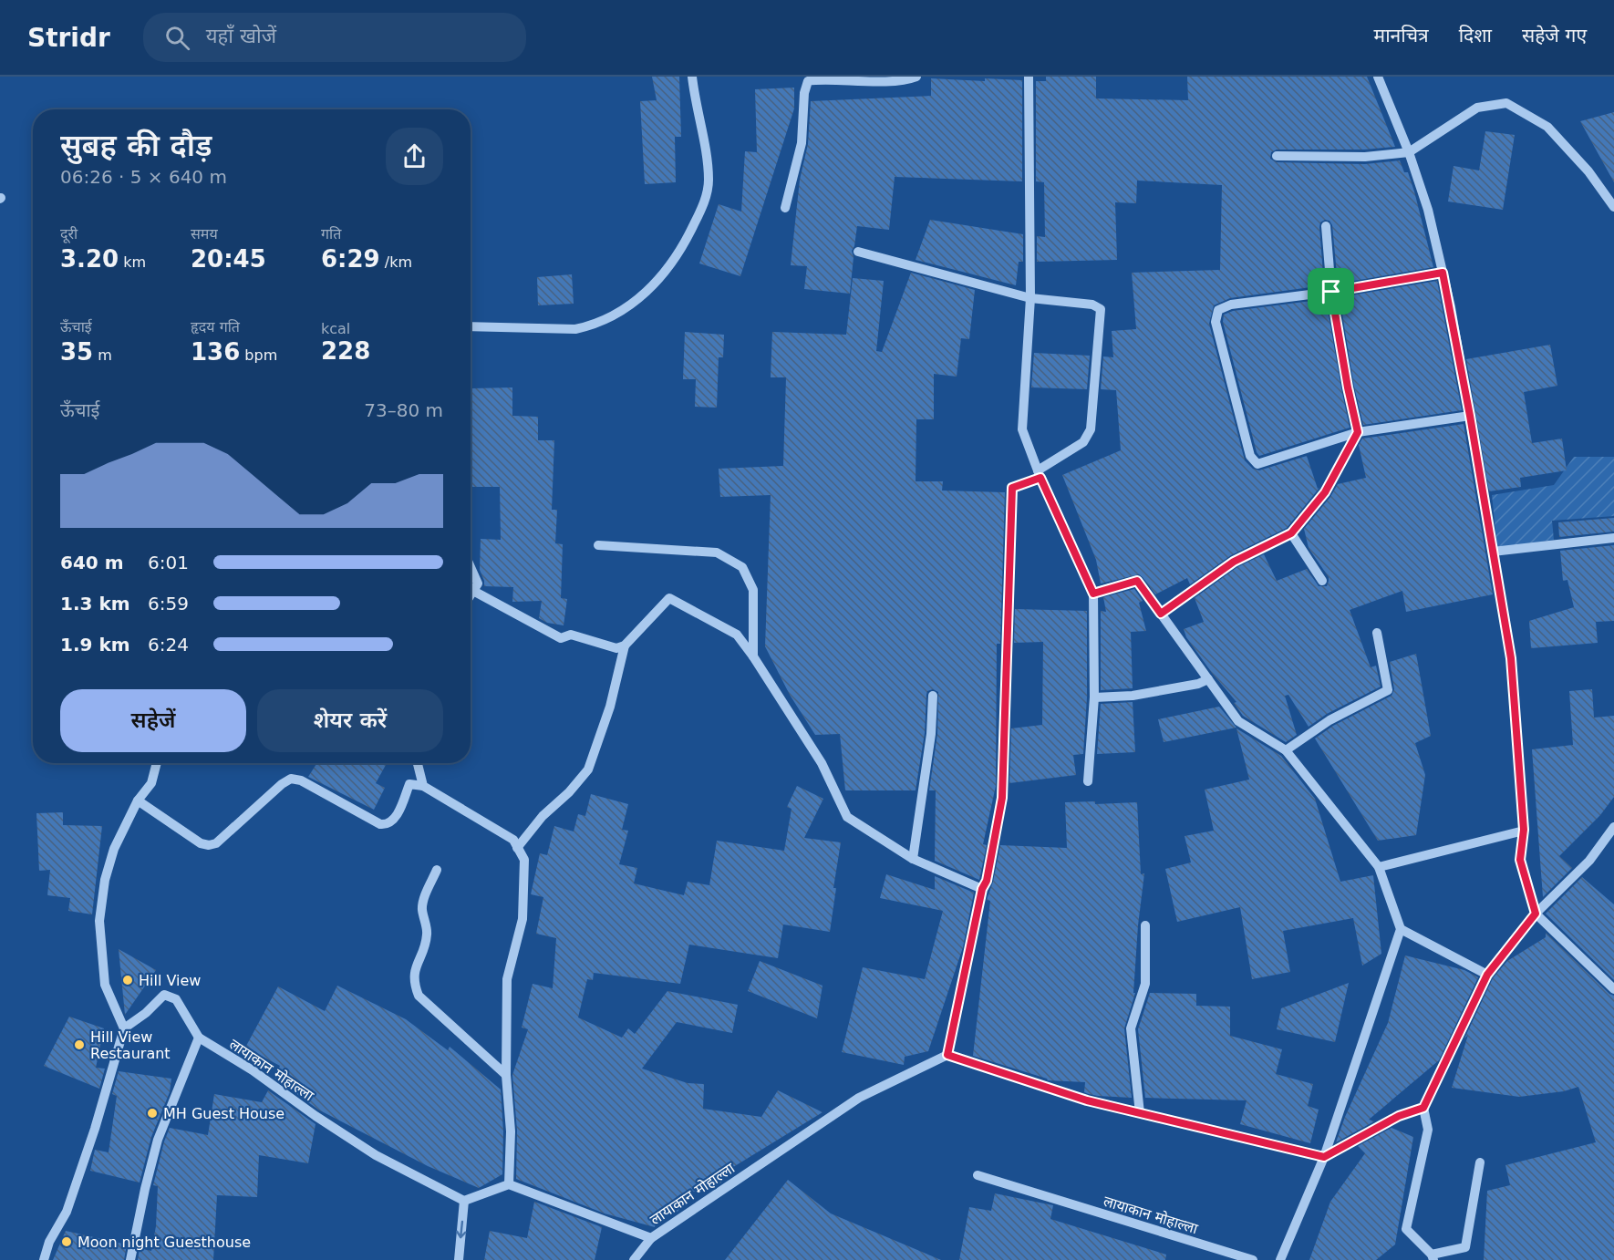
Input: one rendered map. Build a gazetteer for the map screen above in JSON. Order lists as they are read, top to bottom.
{
  "streets": {
    "street": ["लायाकान मोहाल्ला"]
  },
  "places": [
    "Hill View",
    "Hill View Restaurant",
    "MH Guest House",
    "Moon night Guesthouse"
  ],
  "page": {
    "header": "Stridr",
    "search": "यहाँ खोजें",
    "nav": ["मानचित्र", "दिशा", "सहेजे गए"],
    "heading": ["सुबह की दौड़", "06:26 · 5 × 640 m"],
    "stats": [
      ["दूरी", "3.20 km"],
      ["समय", "20:45"],
      ["गति", "6:29 /km"],
      ["ऊँचाई", "35 m"],
      ["हृदय गति", "136 bpm"],
      ["kcal", "228"]
    ],
    "chart": ["ऊँचाई", "73–80 m"],
    "list": [
      {
        "name": "640 m",
        "note": "6:01"
      },
      {
        "name": "1.3 km",
        "note": "6:59"
      },
      {
        "name": "1.9 km",
        "note": "6:24"
      }
    ],
    "buttons": ["सहेजें", "शेयर करें"]
  }
}
